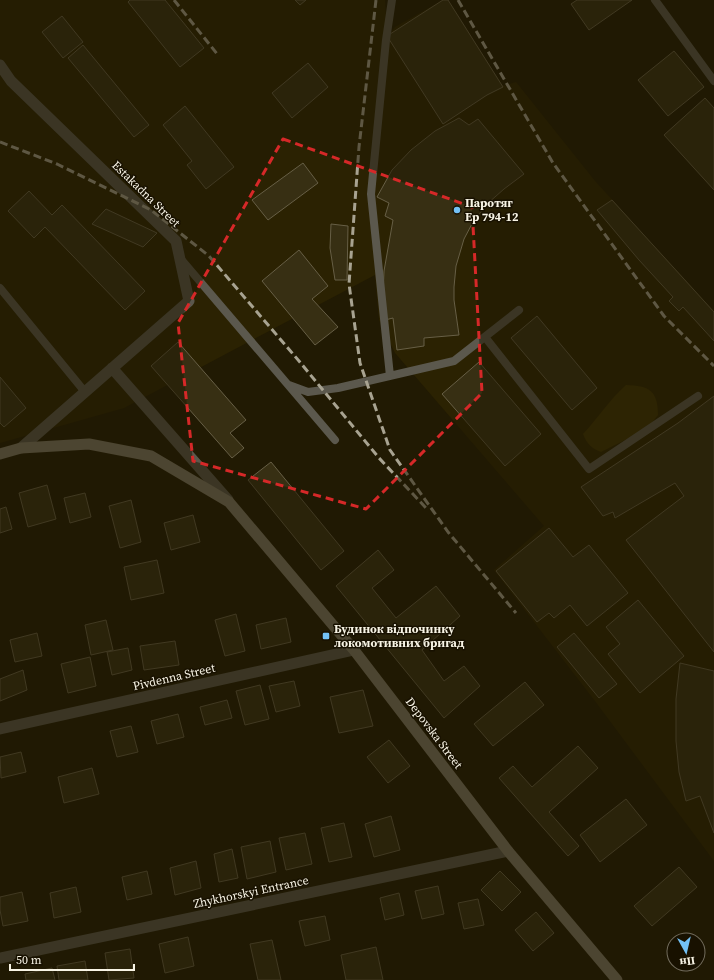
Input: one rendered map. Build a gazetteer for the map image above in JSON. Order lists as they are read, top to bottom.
{
  "streets": {
    "main road": ["Depovska Street"],
    "street": ["Estakadna Street", "Pivdenna Street", "Zhykhorskyi Entrance"]
  },
  "crossings": [
    ["Estakadna Street", "Depovska Street"],
    ["Pivdenna Street", "Depovska Street"],
    ["Depovska Street", "Zhykhorskyi Entrance"]
  ],
  "places": {
    "other": ["Паротяг Ер 794-12"],
    "transit": ["Будинок відпочинку локомотивних бригад"]
  },
  "scale_bar": "50 m",
  "north": "bottom"
}
